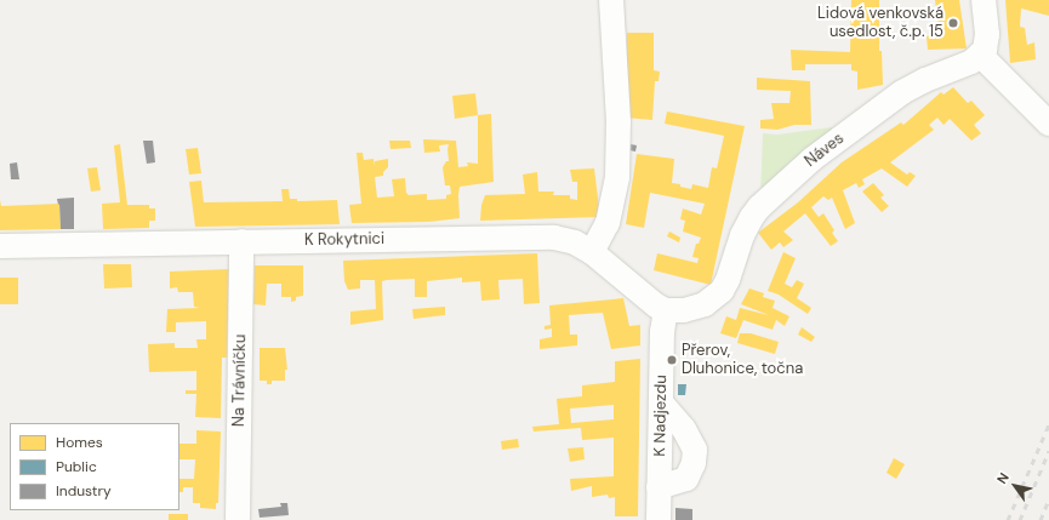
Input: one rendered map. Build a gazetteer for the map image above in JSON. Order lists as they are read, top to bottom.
{
  "streets": {
    "street": [
      "Náves",
      "K Rokytnici",
      "Na Trávníčku",
      "K Nadjezdu"
    ]
  },
  "crossings": [
    ["Náves", "K Rokytnici"],
    ["Náves", "K Nadjezdu"],
    ["K Rokytnici", "Na Trávníčku"],
    ["K Rokytnici", "K Nadjezdu"]
  ],
  "places": ["Lidová venkovská usedlost, č.p. 15", "Přerov, Dluhonice, točna"],
  "legend": ["Homes", "Public", "Industry"],
  "north": "top left"
}
